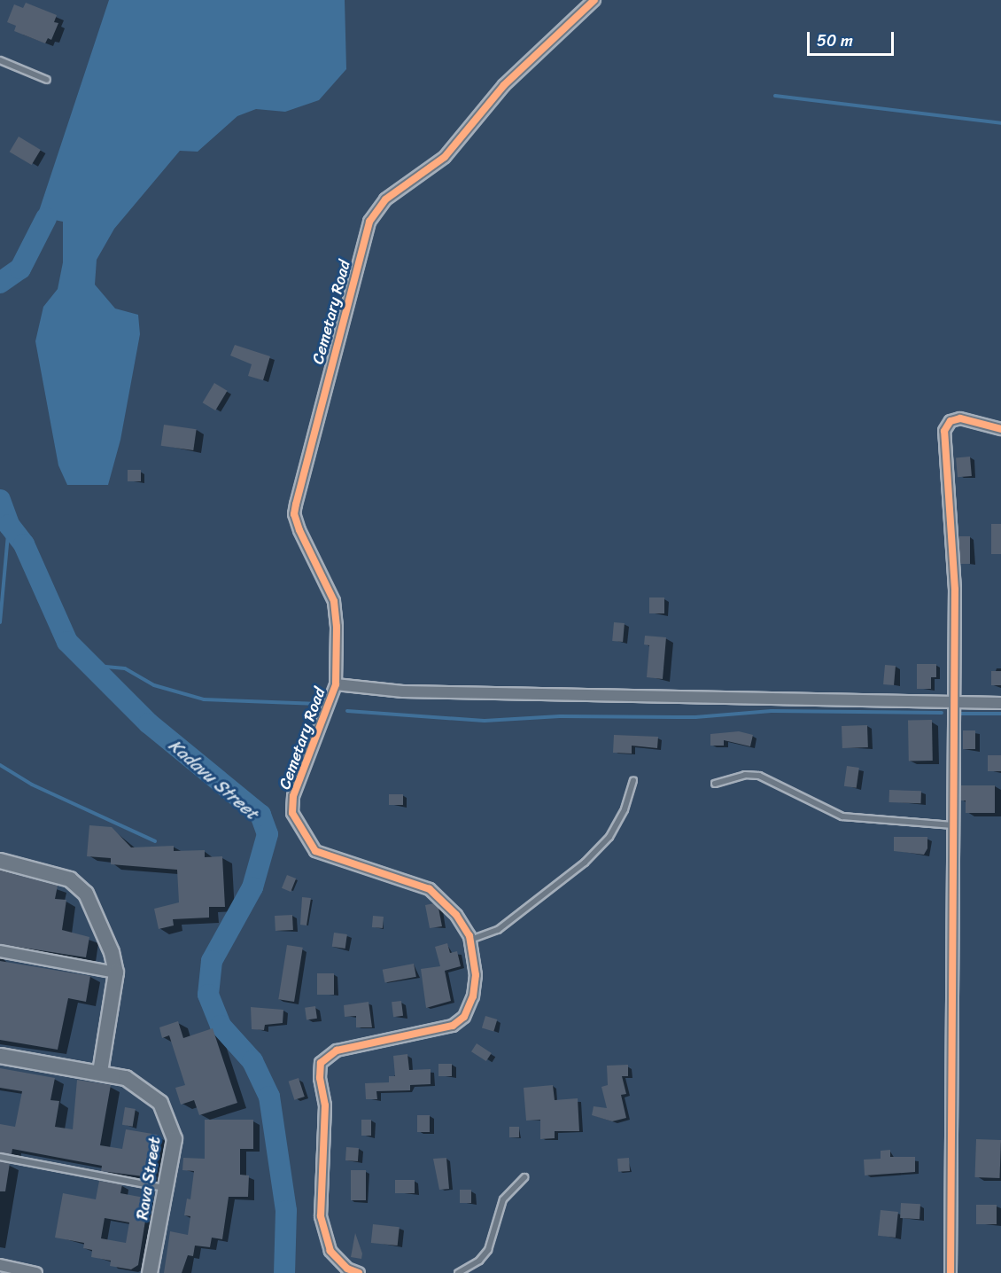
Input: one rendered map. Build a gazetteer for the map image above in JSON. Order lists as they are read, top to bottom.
{
  "streets": {
    "main road": ["Rava Street"],
    "street": ["Cemetary Road"]
  },
  "water": ["Kadavu Street"],
  "scale_bar": "50 m"
}
